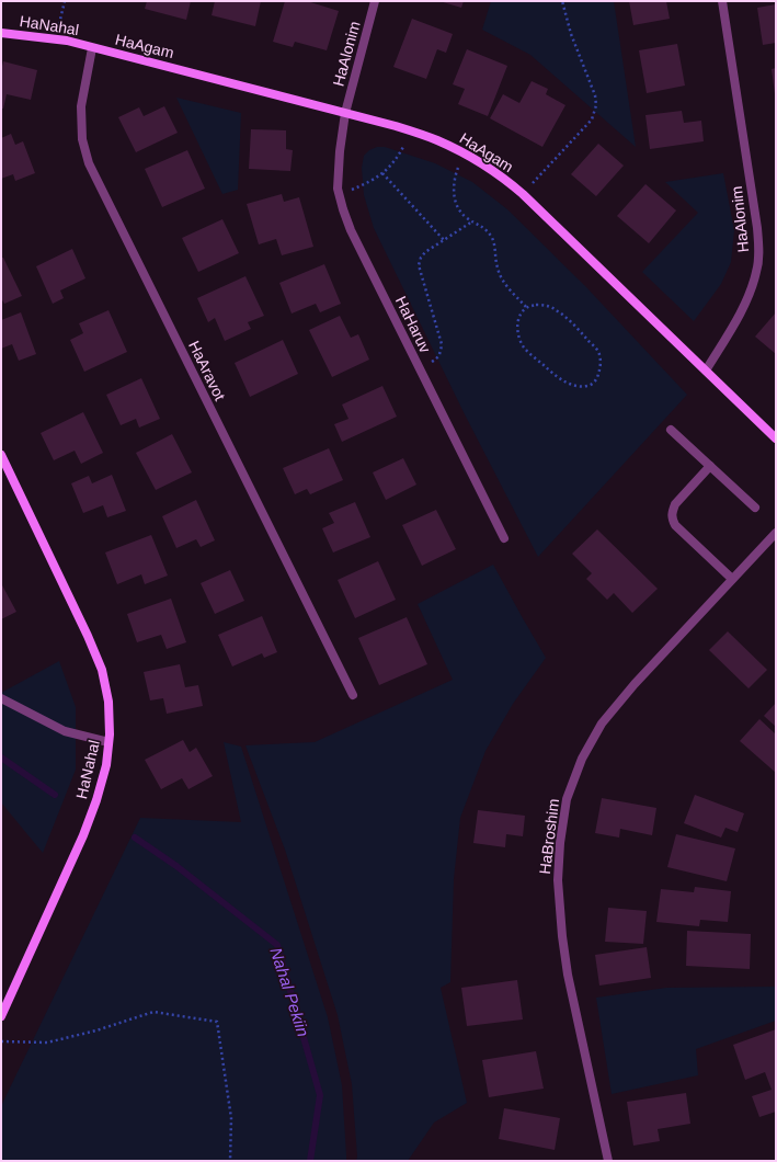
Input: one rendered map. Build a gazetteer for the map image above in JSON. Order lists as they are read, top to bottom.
{
  "streets": {
    "street": [
      "HaNahal",
      "HaAgam",
      "HaAlonim",
      "HaHaruv",
      "HaAravot",
      "HaBroshim"
    ]
  },
  "crossings": [
    ["HaNahal", "HaAgam"],
    ["HaNahal", "HaAravot"],
    ["HaAgam", "HaAlonim"],
    ["HaAgam", "HaHaruv"],
    ["HaAgam", "HaAravot"],
    ["HaAlonim", "HaHaruv"]
  ],
  "water": ["Nahal Pekiin"]
}
